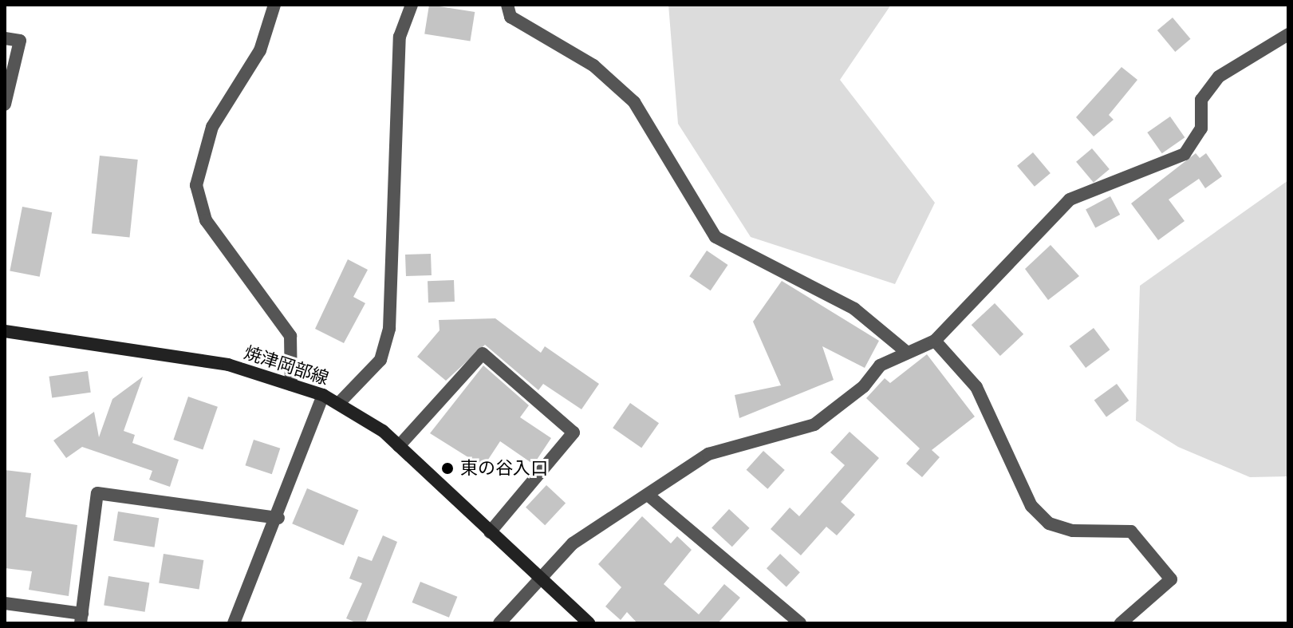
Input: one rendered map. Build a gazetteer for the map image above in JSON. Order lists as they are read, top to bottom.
{
  "streets": {
    "main road": ["焼津岡部線"]
  },
  "places": ["東の谷入口"]
}
